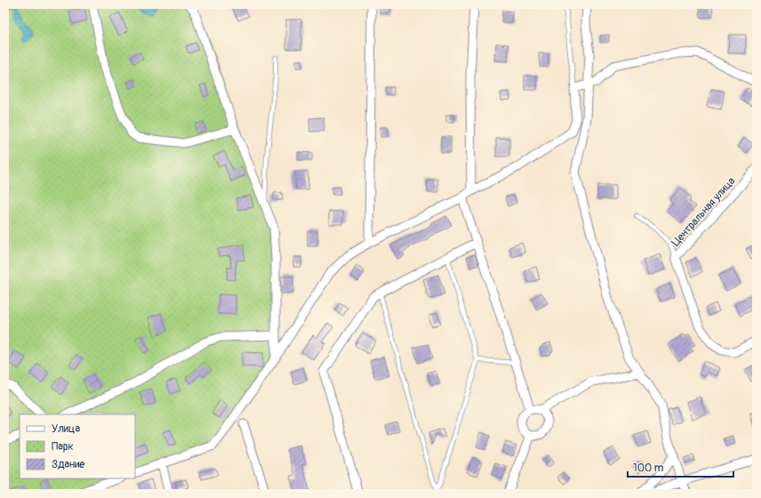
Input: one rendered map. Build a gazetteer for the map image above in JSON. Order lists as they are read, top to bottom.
{
  "streets": {
    "street": ["Центральная улица"]
  },
  "legend": ["Улица", "Парк", "Здание"],
  "scale_bar": "100 m"
}
